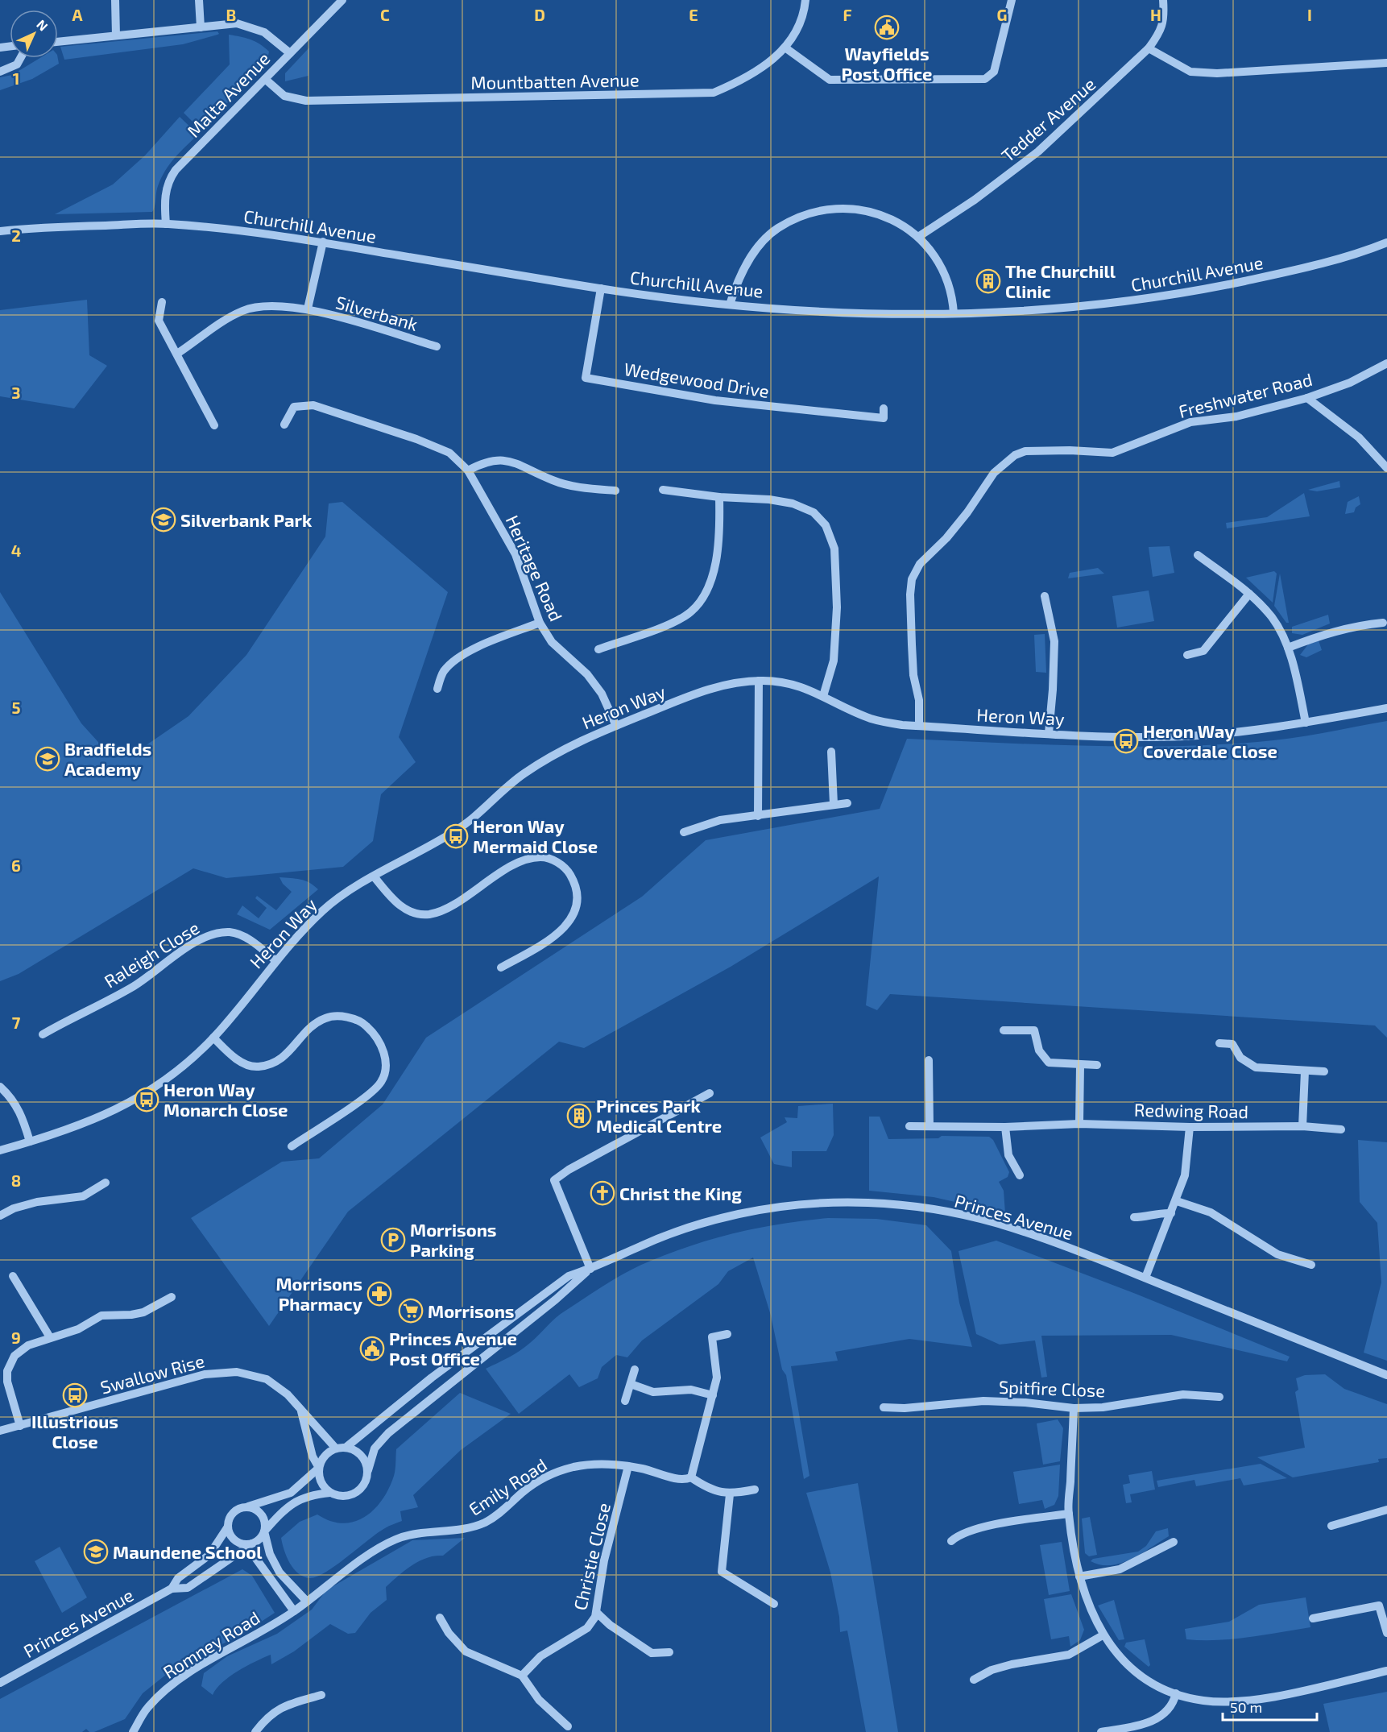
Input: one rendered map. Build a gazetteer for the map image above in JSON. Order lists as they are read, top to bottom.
{
  "streets": {
    "street": [
      "Mountbatten Avenue",
      "Malta Avenue",
      "Tedder Avenue",
      "Churchill Avenue",
      "Silverbank",
      "Wedgewood Drive",
      "Freshwater Road",
      "Heritage Road",
      "Heron Way",
      "Raleigh Close",
      "Redwing Road",
      "Princes Avenue",
      "Swallow Rise",
      "Spitfire Close",
      "Emily Road",
      "Christie Close",
      "Romney Road"
    ]
  },
  "crossings": [
    ["Mountbatten Avenue", "Malta Avenue"],
    ["Malta Avenue", "Churchill Avenue"],
    ["Churchill Avenue", "Silverbank"],
    ["Churchill Avenue", "Wedgewood Drive"],
    ["Freshwater Road", "Heron Way"],
    ["Heritage Road", "Heron Way"],
    ["Heron Way", "Raleigh Close"],
    ["Princes Avenue", "Swallow Rise"],
    ["Emily Road", "Christie Close"],
    ["Emily Road", "Romney Road"]
  ],
  "places": {
    "public building": ["Wayfields Post Office", "Princes Avenue Post Office"],
    "building": ["The Churchill Clinic", "Princes Park Medical Centre"],
    "school or university": ["Silverbank Park", "Bradfields Academy", "Maundene School"],
    "bus stop": [
      "Heron Way Coverdale Close",
      "Heron Way Mermaid Close",
      "Heron Way Monarch Close",
      "Illustrious Close"
    ],
    "church": ["Christ the King"],
    "parking": ["Morrisons Parking"],
    "pharmacy": ["Morrisons Pharmacy"],
    "supermarket": ["Morrisons"]
  },
  "scale_bar": "50 m",
  "north": "top right",
  "grid": {
    "columns": [
      "A",
      "B",
      "C",
      "D",
      "E",
      "F",
      "G",
      "H",
      "I"
    ],
    "rows": [
      "1",
      "2",
      "3",
      "4",
      "5",
      "6",
      "7",
      "8",
      "9"
    ]
  }
}
